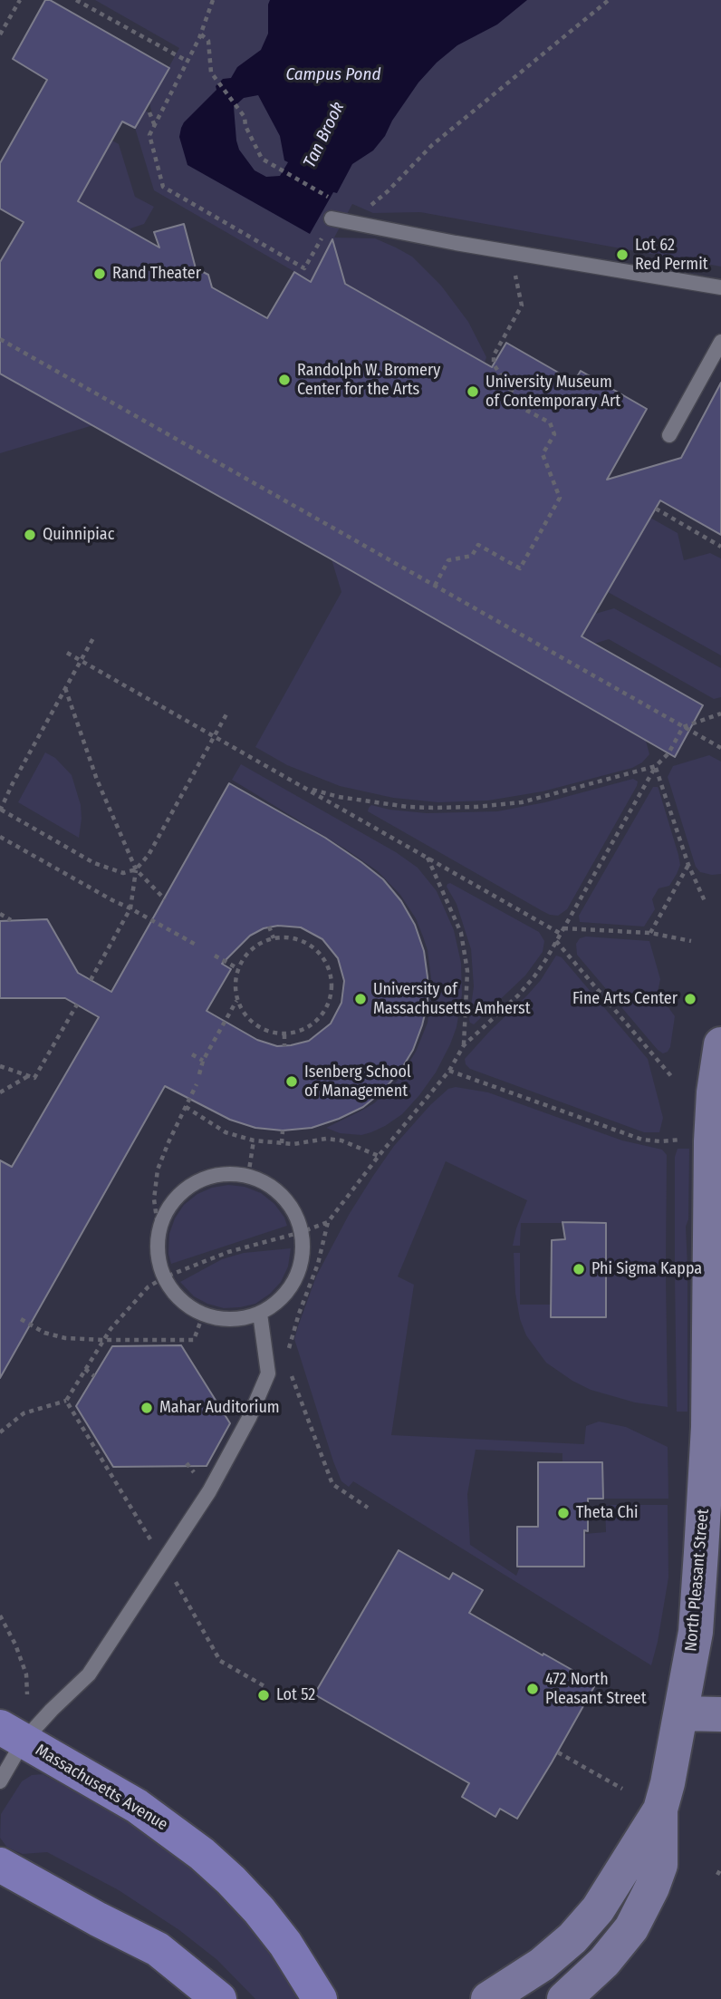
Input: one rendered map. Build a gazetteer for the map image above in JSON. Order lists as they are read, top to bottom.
{
  "streets": {
    "main road": ["North Pleasant Street", "Massachusetts Avenue"]
  },
  "water": ["Campus Pond", "Tan Brook"],
  "places": [
    "Lot 62 Red Permit",
    "Rand Theater",
    "Randolph W. Bromery Center for the Arts",
    "University Museum of Contemporary Art",
    "Quinnipiac",
    "University of Massachusetts Amherst",
    "Fine Arts Center",
    "Isenberg School of Management",
    "Phi Sigma Kappa",
    "Mahar Auditorium",
    "Theta Chi",
    "472 North Pleasant Street",
    "Lot 52"
  ]
}
